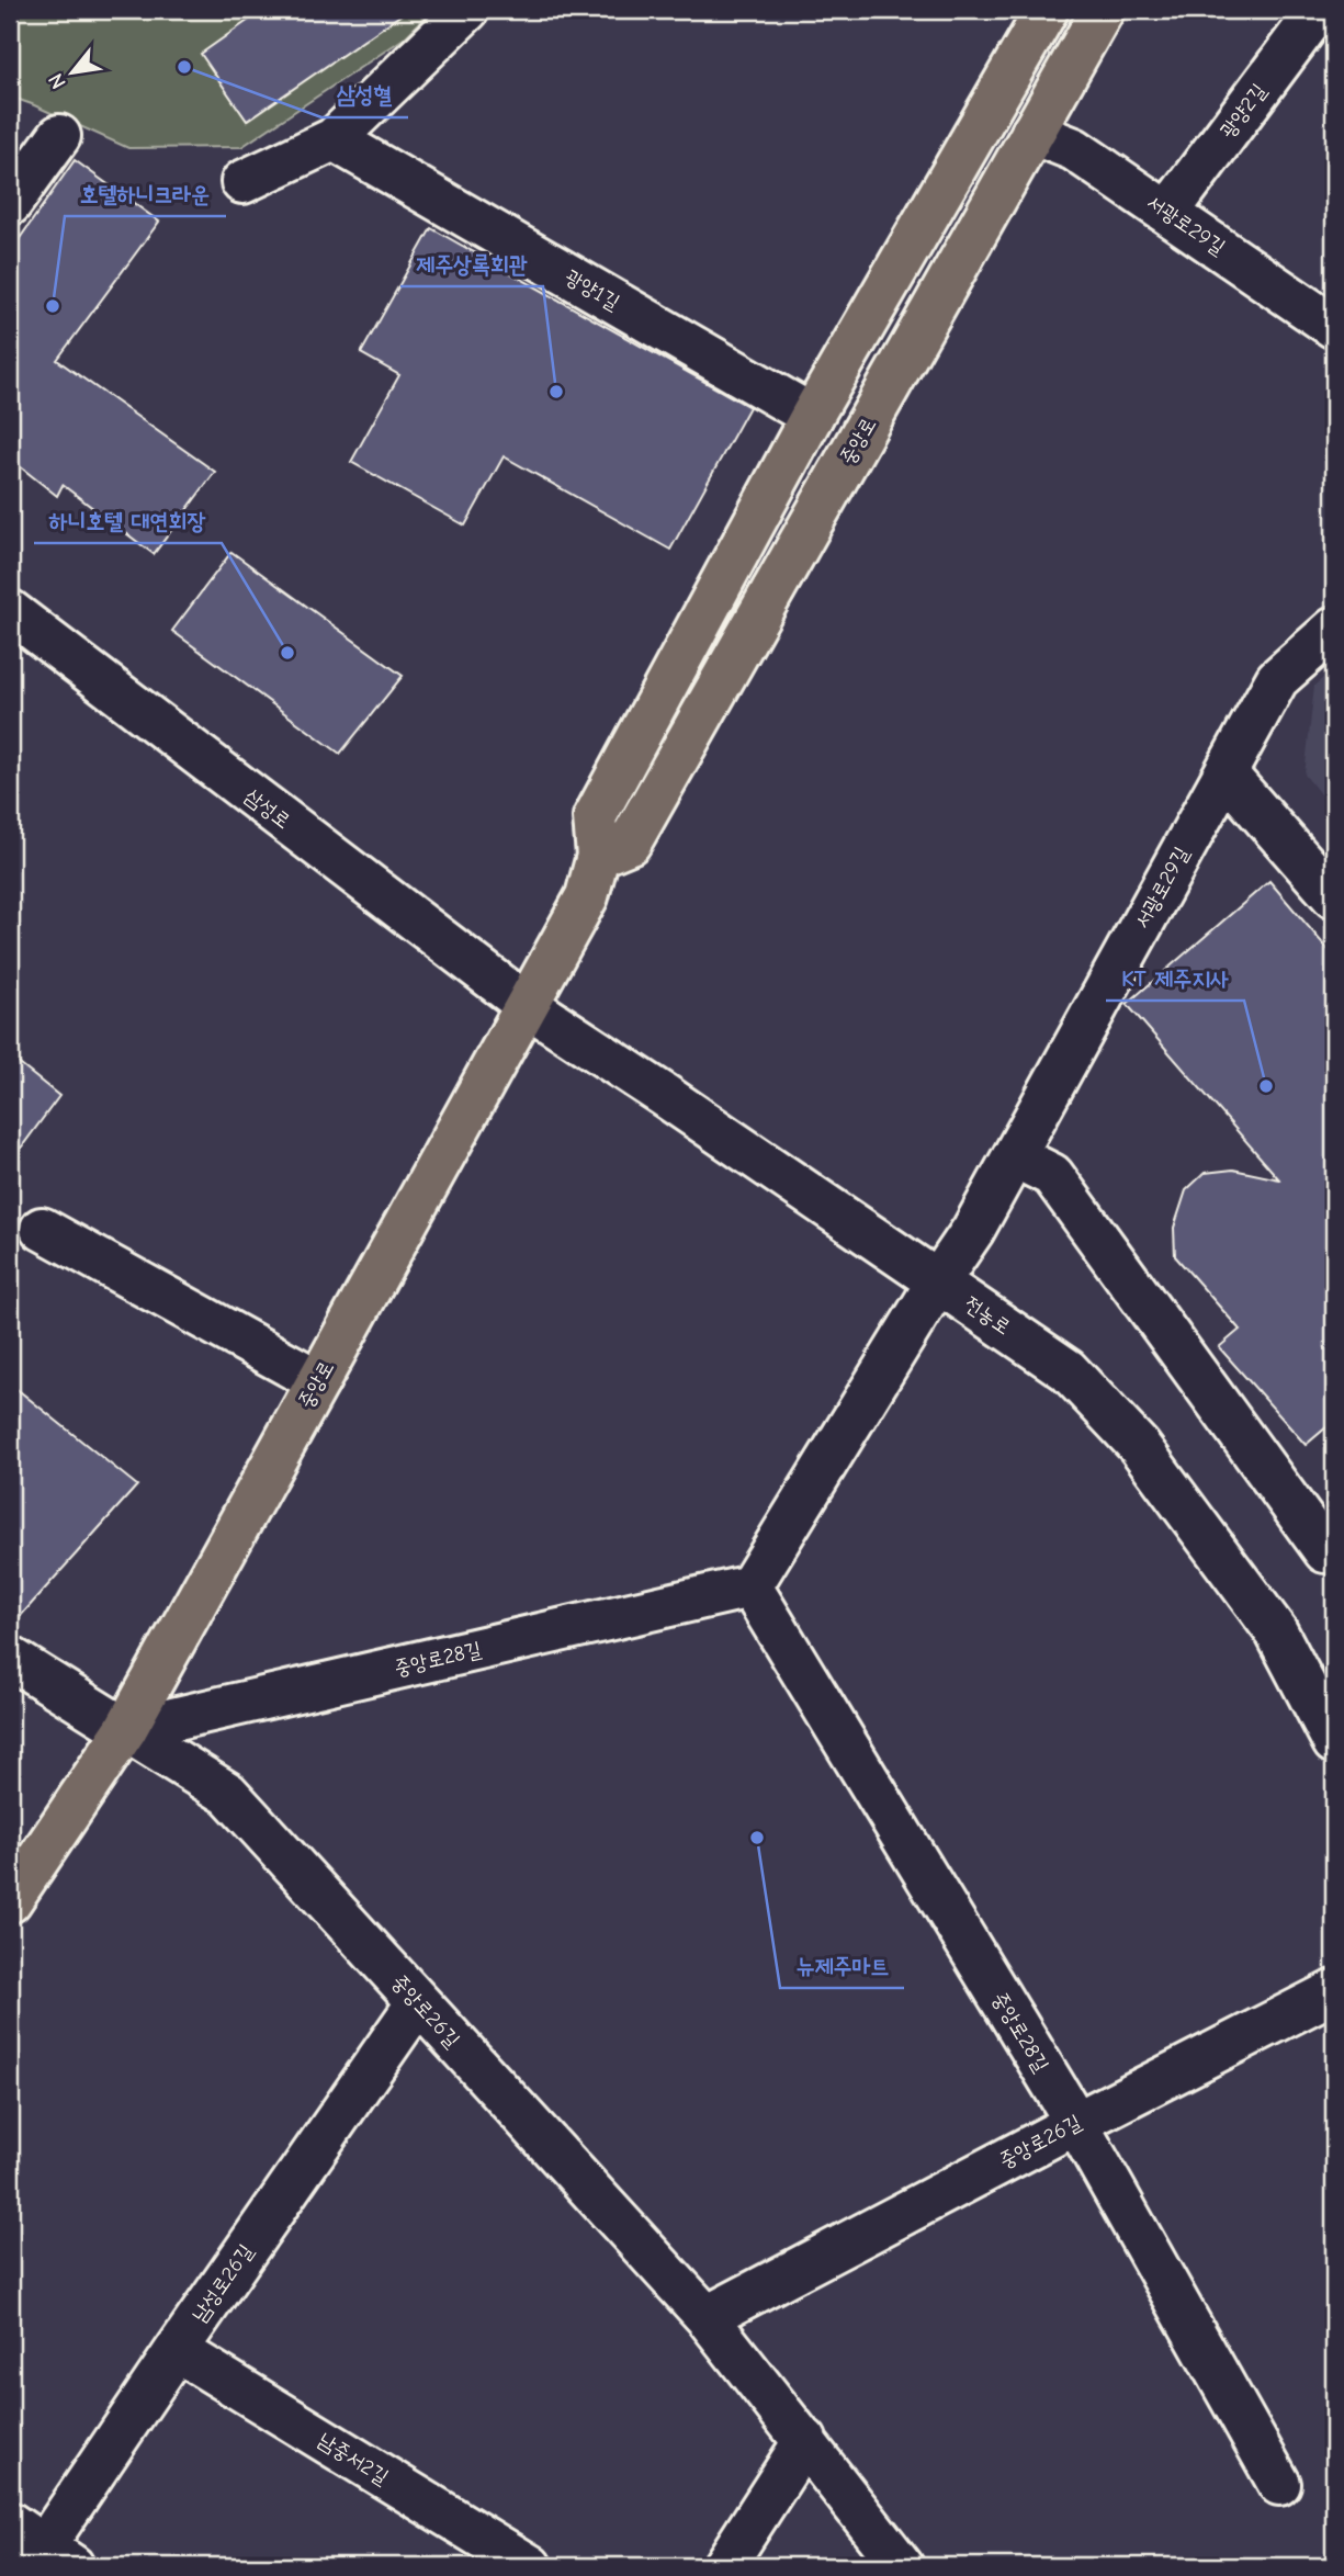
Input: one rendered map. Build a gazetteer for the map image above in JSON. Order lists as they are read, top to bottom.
{
  "streets": {
    "main road": ["중앙로"],
    "street": [
      "광양2길",
      "서광로29길",
      "광양1길",
      "삼성로",
      "전농로",
      "중앙로28길",
      "중앙로26길",
      "남성로26길",
      "남중서2길"
    ]
  },
  "crossings": [
    ["광양2길", "서광로29길"],
    ["서광로29길", "중앙로"],
    ["서광로29길", "전농로"],
    ["광양1길", "중앙로"],
    ["중앙로", "삼성로"],
    ["중앙로", "전농로"],
    ["중앙로", "중앙로28길"],
    ["중앙로", "중앙로26길"],
    ["삼성로", "전농로"],
    ["중앙로28길", "중앙로26길"],
    ["중앙로26길", "남성로26길"],
    ["남성로26길", "남중서2길"]
  ],
  "places": [
    "삼성혈",
    "호텔하니크라운",
    "제주상록회관",
    "하니호텔 대연회장",
    "KT 제주지사",
    "뉴제주마트"
  ],
  "north": "bottom left"
}
